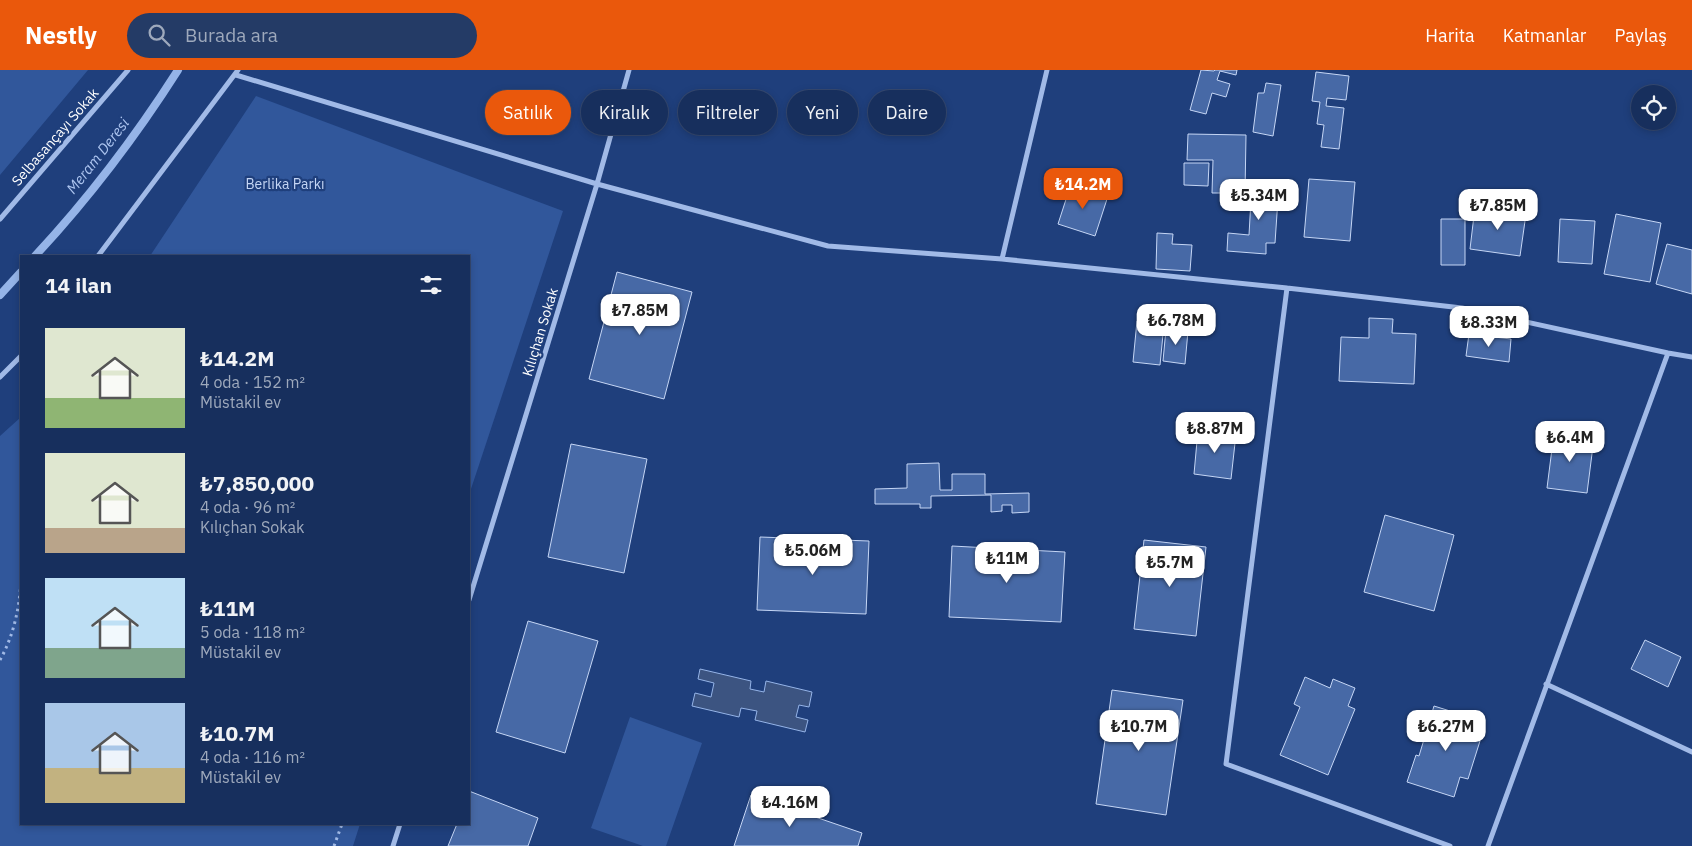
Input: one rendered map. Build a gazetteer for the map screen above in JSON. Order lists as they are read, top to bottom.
{
  "streets": {
    "street": ["Selbasançayı Sokak", "Kılıçhan Sokak"]
  },
  "water": ["Meram Deresi"],
  "parks": ["Berlika Parkı"],
  "page": {
    "header": "Nestly",
    "search": "Burada ara",
    "nav": ["Harita", "Katmanlar", "Paylaş"],
    "chip": [
      "Satılık",
      "Kiralık",
      "Filtreler",
      "Yeni",
      "Daire"
    ],
    "price": [
      "₺14.2M",
      "₺5.34M",
      "₺7.85M",
      "₺7.85M",
      "₺6.78M",
      "₺8.33M",
      "₺8.87M",
      "₺6.4M",
      "₺5.06M",
      "₺11M",
      "₺5.7M",
      "₺10.7M",
      "₺6.27M",
      "₺4.16M"
    ],
    "heading": "14 ilan",
    "list": [
      {
        "name": "₺14.2M",
        "note": "4 oda · 152 m² · Müstakil ev"
      },
      {
        "name": "₺7,850,000",
        "note": "4 oda · 96 m² · Kılıçhan Sokak"
      },
      {
        "name": "₺11M",
        "note": "5 oda · 118 m² · Müstakil ev"
      },
      {
        "name": "₺10.7M",
        "note": "4 oda · 116 m² · Müstakil ev"
      }
    ]
  }
}
